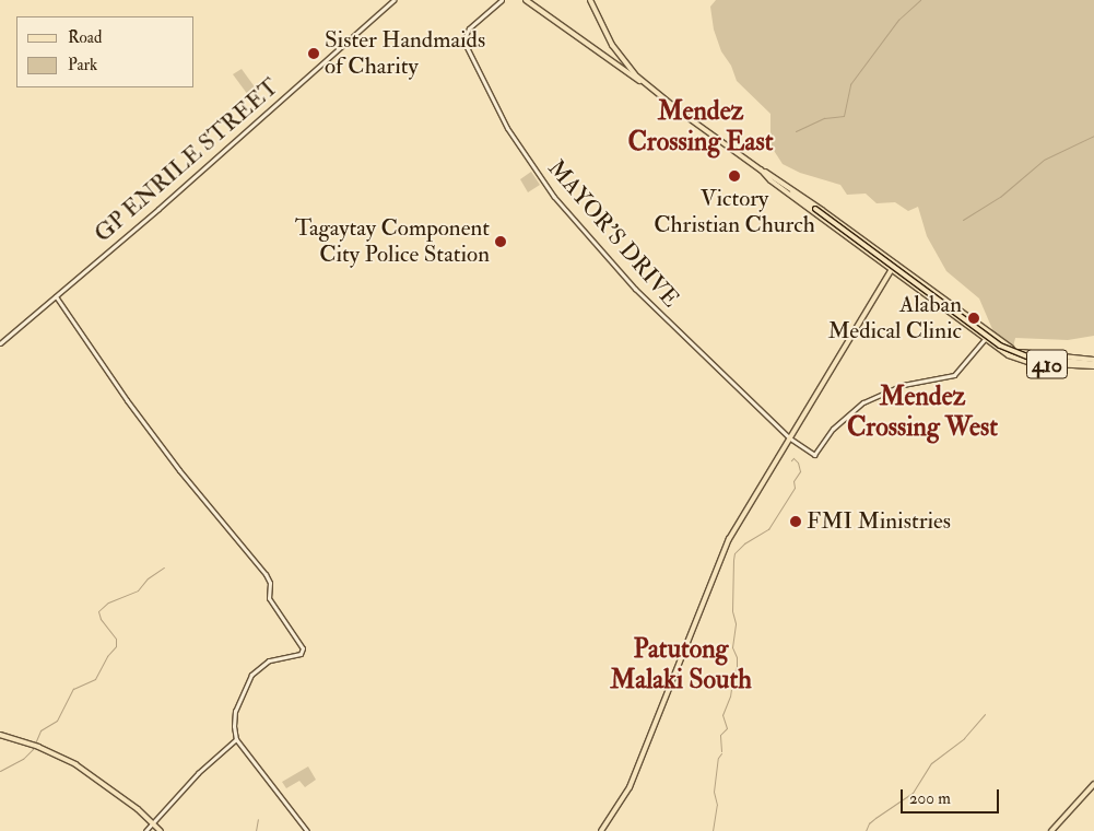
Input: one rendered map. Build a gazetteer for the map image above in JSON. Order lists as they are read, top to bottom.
{
  "streets": {
    "main road": ["410"],
    "street": ["GP ENRILE STREET", "MAYOR'S DRIVE"]
  },
  "districts": ["Mendez Crossing East", "Mendez Crossing West", "Patutong Malaki South"],
  "places": [
    "Sister Handmaids of Charity",
    "Victory Christian Church",
    "Tagaytay Component City Police Station",
    "Alaban Medical Clinic",
    "FMI Ministries"
  ],
  "legend": ["Road", "Park"],
  "scale_bar": "200 m"
}
